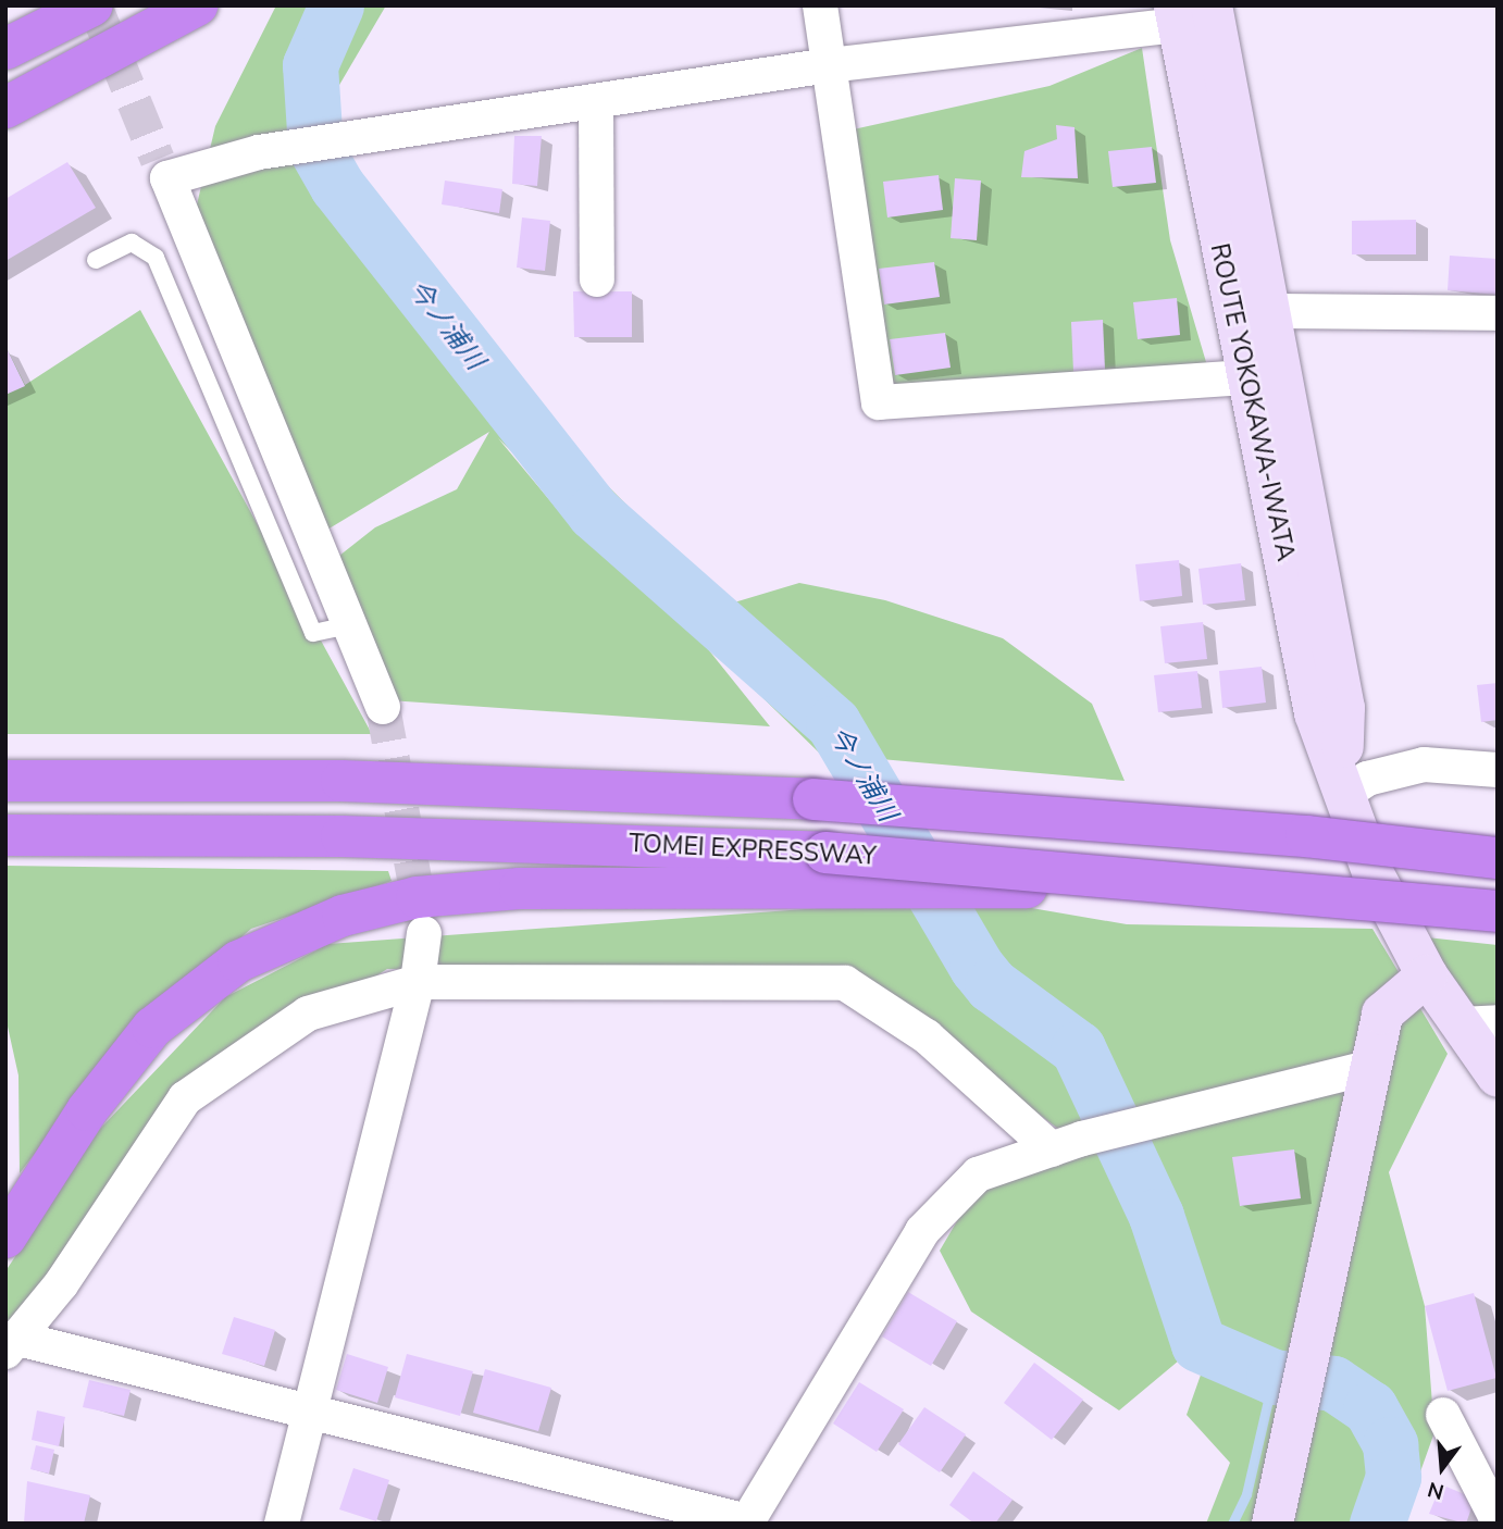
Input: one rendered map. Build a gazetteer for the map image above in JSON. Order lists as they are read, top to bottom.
{
  "streets": {
    "highway": ["TOMEI EXPRESSWAY"],
    "main road": ["ROUTE YOKOKAWA-IWATA"]
  },
  "water": ["今ノ浦川"],
  "north": "bottom"
}
